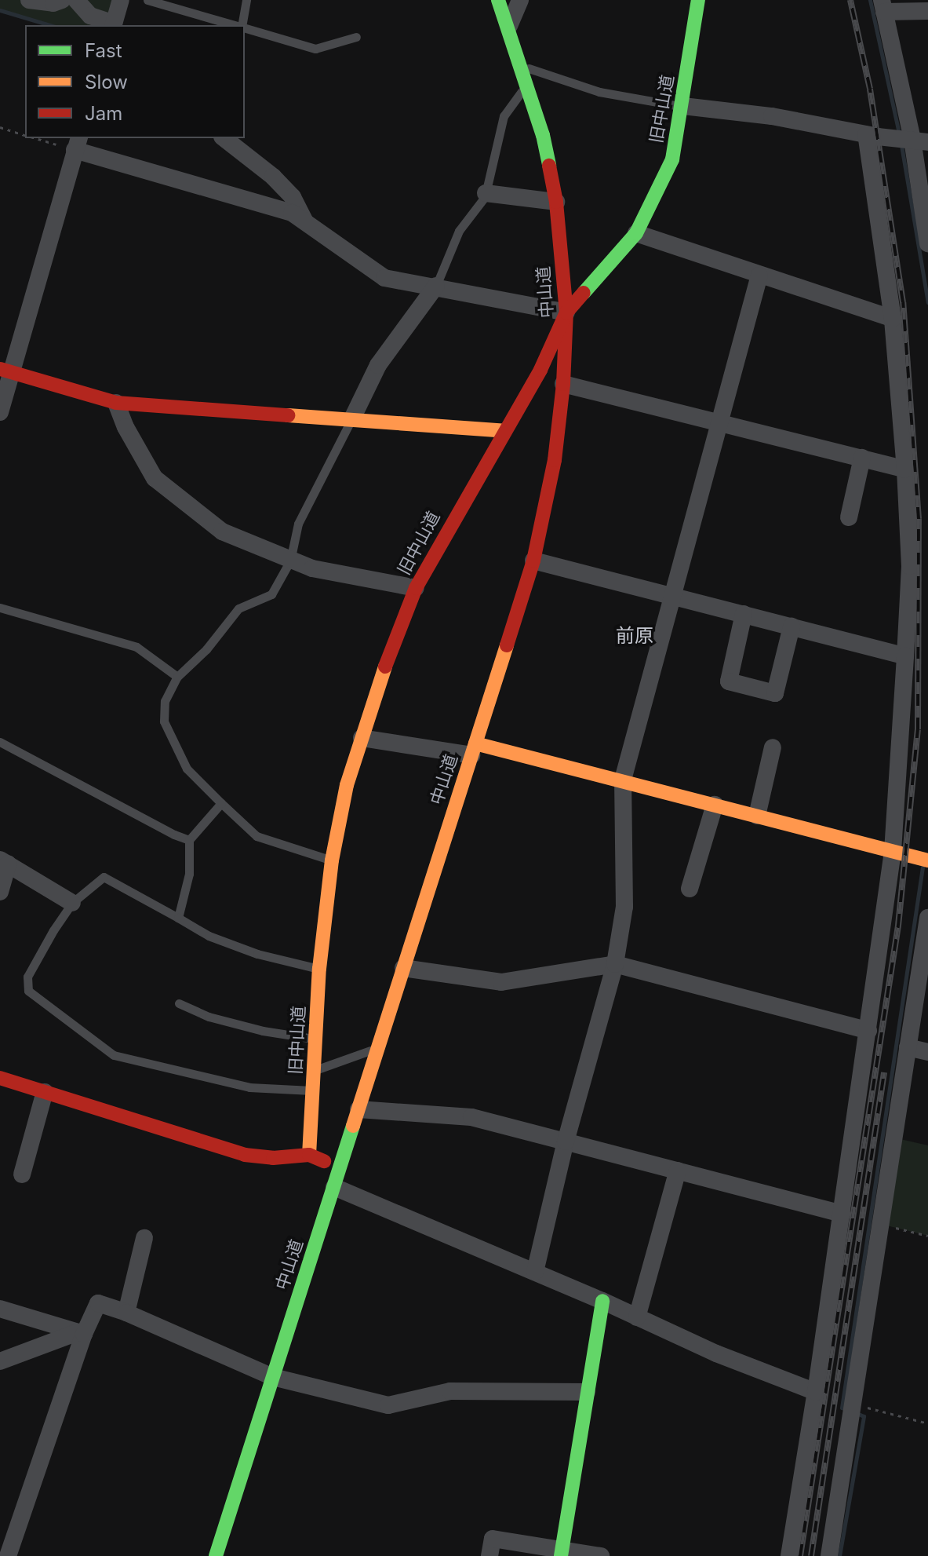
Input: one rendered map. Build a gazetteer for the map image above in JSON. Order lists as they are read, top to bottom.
{
  "streets": {
    "main road": ["旧中山道", "中山道"]
  },
  "crossings": [
    ["旧中山道", "中山道"]
  ],
  "districts": ["前原"],
  "legend": ["Fast", "Slow", "Jam"]
}
